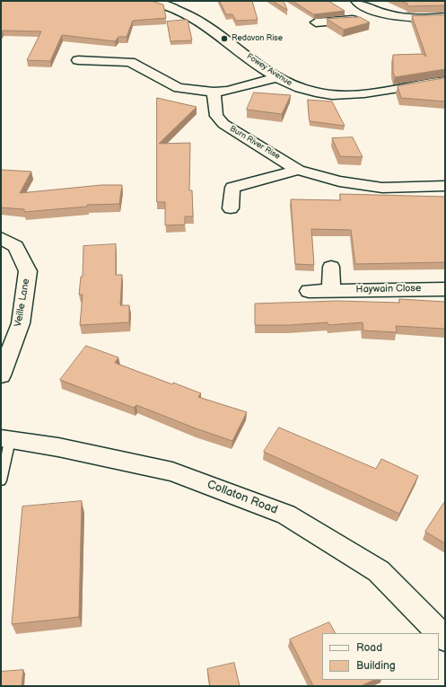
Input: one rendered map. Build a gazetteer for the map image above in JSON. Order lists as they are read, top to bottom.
{
  "streets": {
    "street": [
      "Fowey Avenue",
      "Burn River Rise",
      "Haywain Close",
      "Veille Lane",
      "Collaton Road"
    ]
  },
  "places": ["Redavon Rise"],
  "legend": ["Road", "Building"]
}
